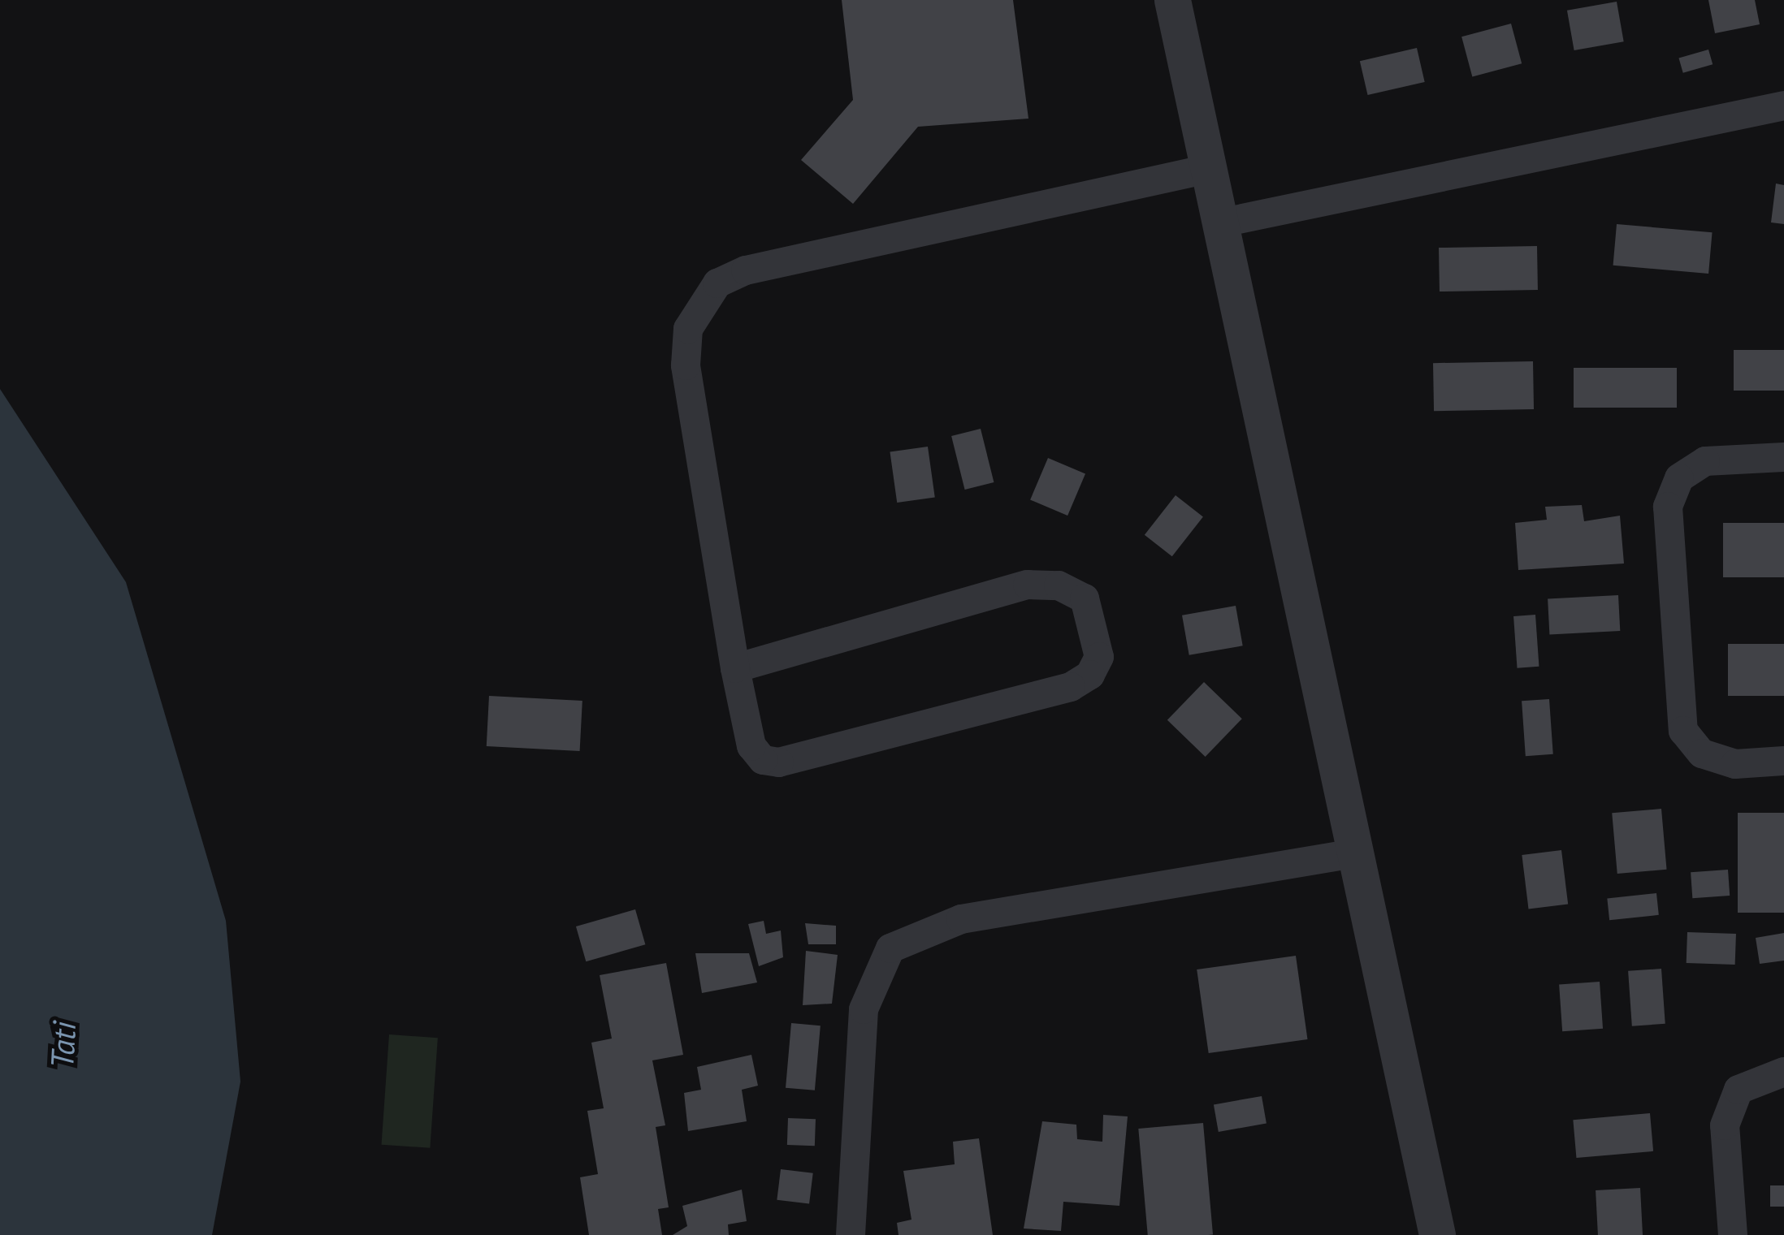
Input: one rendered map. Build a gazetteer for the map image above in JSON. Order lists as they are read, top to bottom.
{
  "water": ["Tati"]
}
